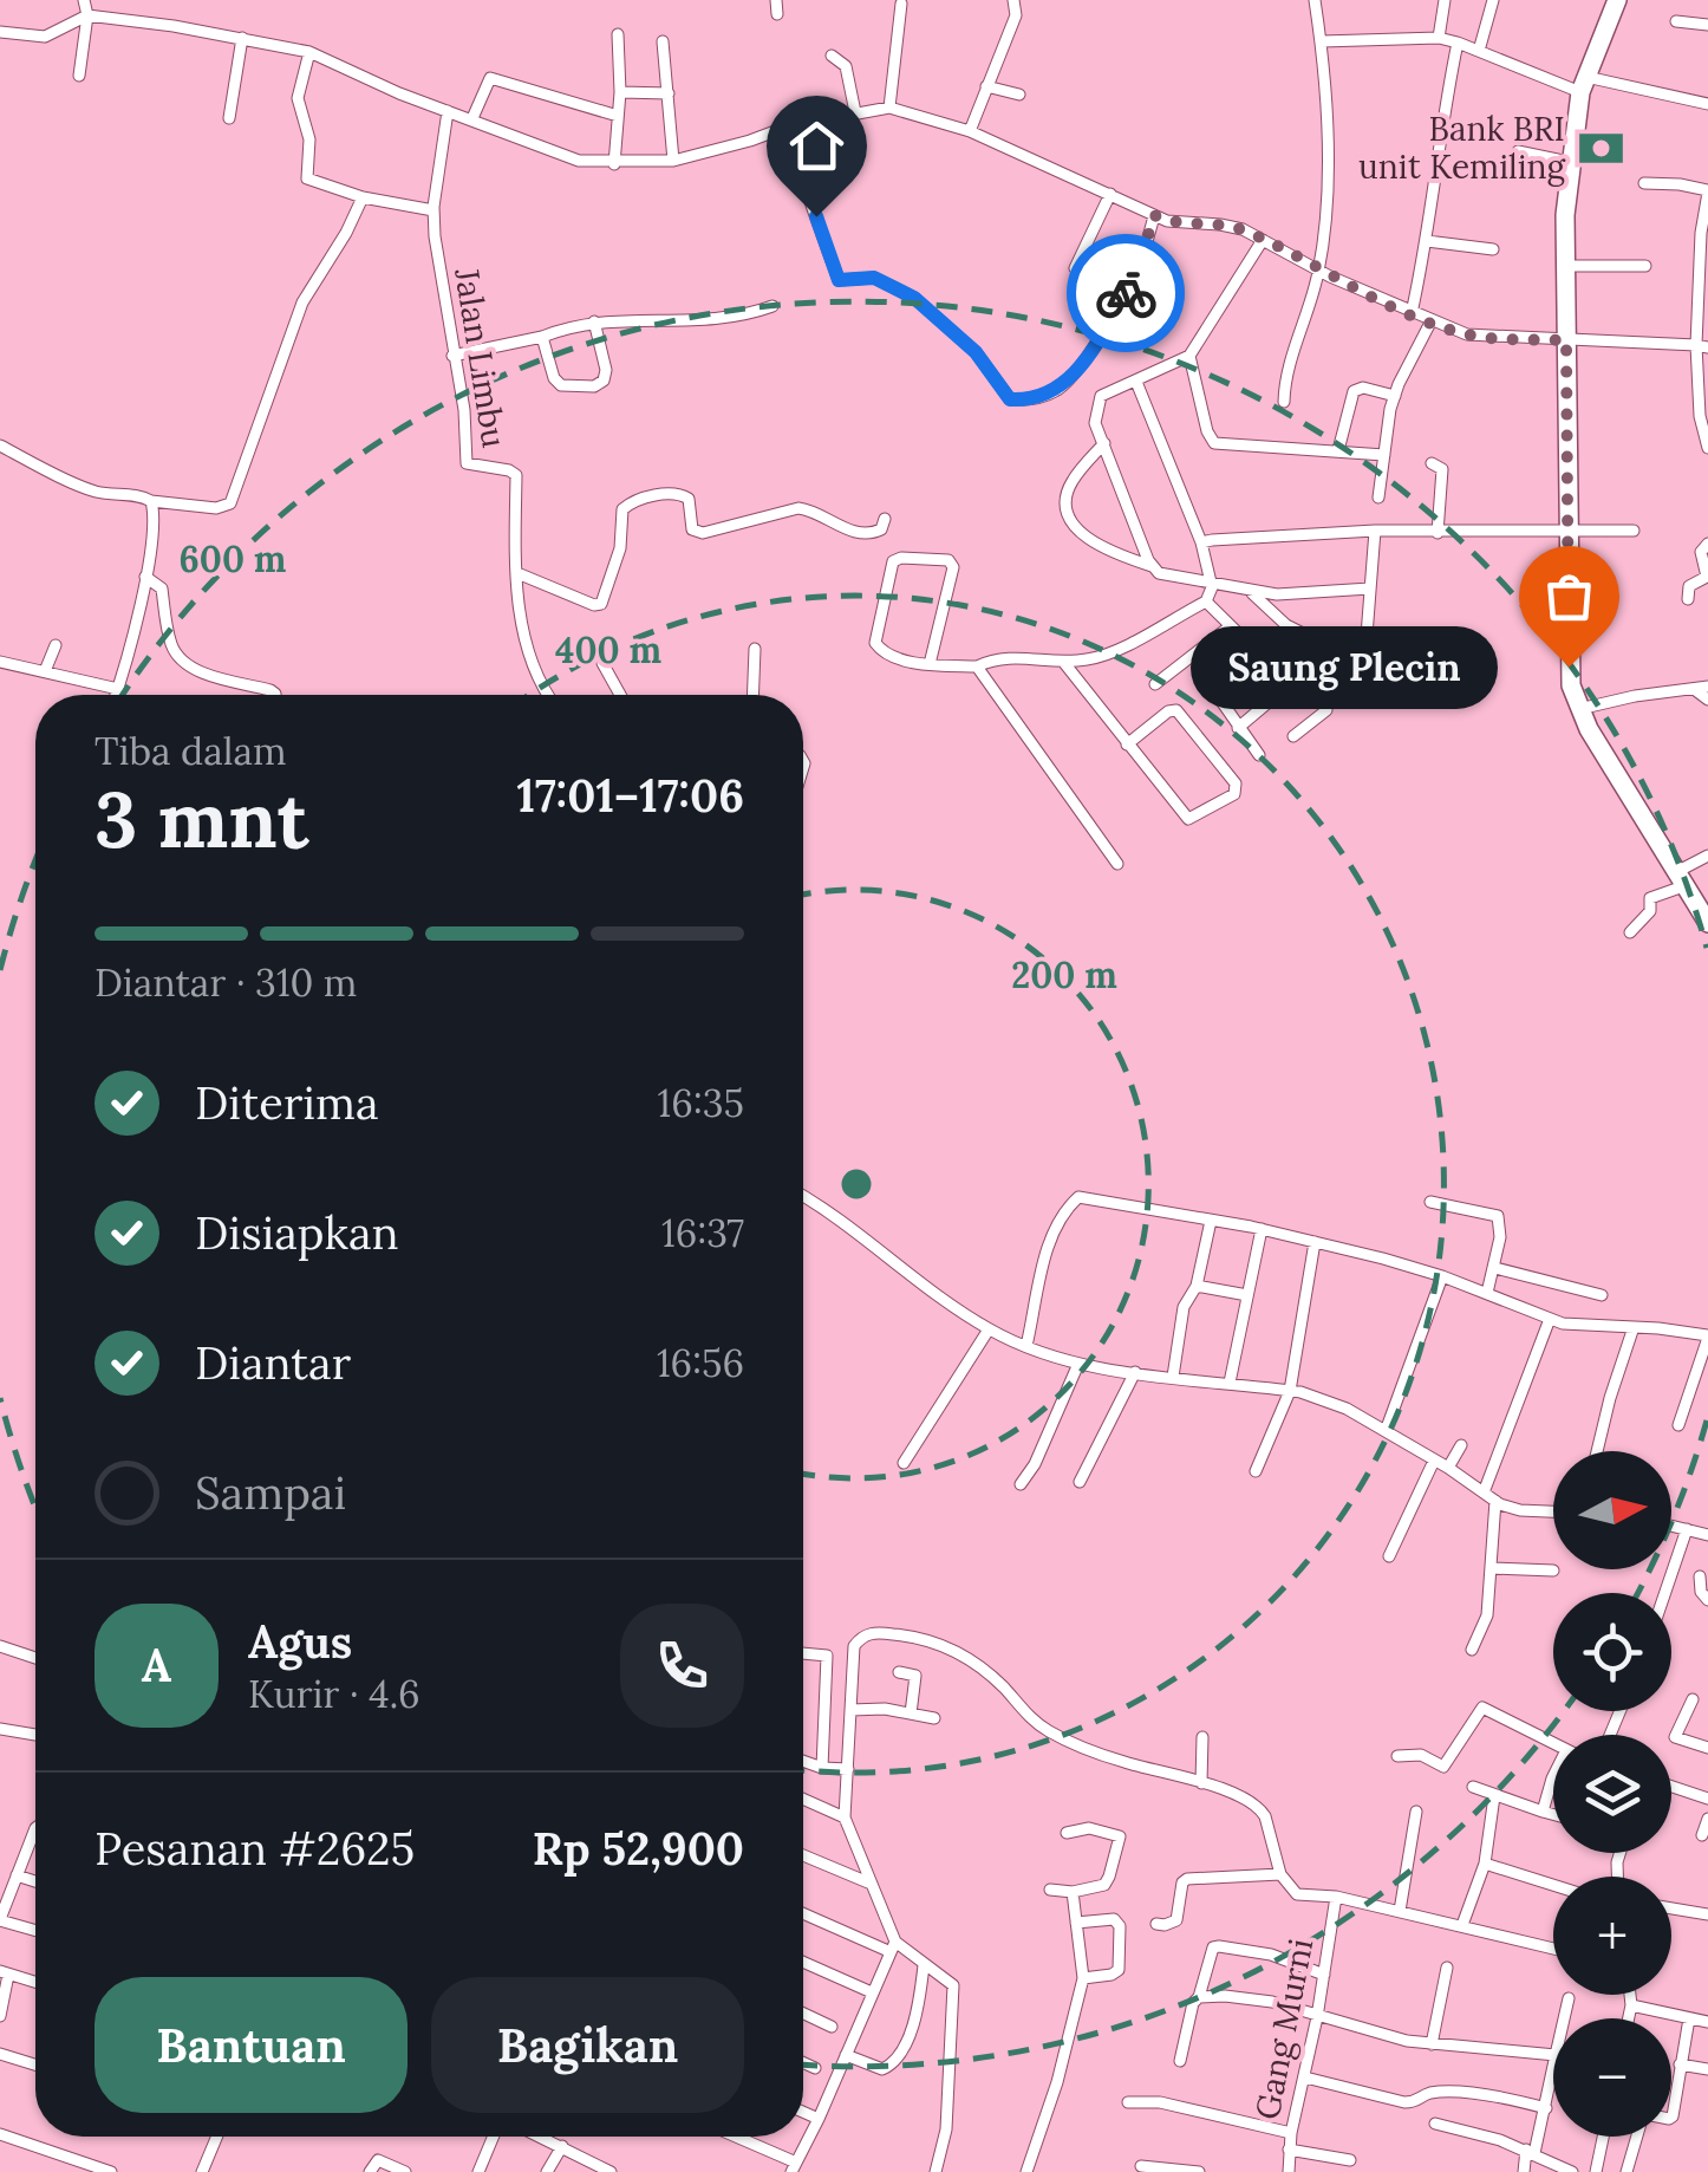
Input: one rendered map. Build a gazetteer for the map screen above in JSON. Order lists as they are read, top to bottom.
{
  "streets": {
    "street": ["Jalan Limbu", "Gang Murni"]
  },
  "places": {
    "bank": ["Bank BRI unit Kemiling"],
    "other": ["Saung Plecin"]
  },
  "north": "right",
  "page": {
    "bubble": "Saung Plecin",
    "heading": ["3 mnt", "Tiba dalam", "17:01–17:06"],
    "panel": [
      "Agus",
      "Kurir · 4.6",
      "Pesanan #2625",
      "Rp 52,900"
    ],
    "bar": "Diantar · 310 m",
    "list": [
      ["Diterima", "16:35"],
      ["Disiapkan", "16:37"],
      ["Diantar", "16:56"],
      "Sampai"
    ],
    "map_buttons": ["+", "−"],
    "round": "A",
    "buttons": ["Bantuan", "Bagikan"]
  },
  "rings": ["600 m", "400 m", "200 m"]
}
